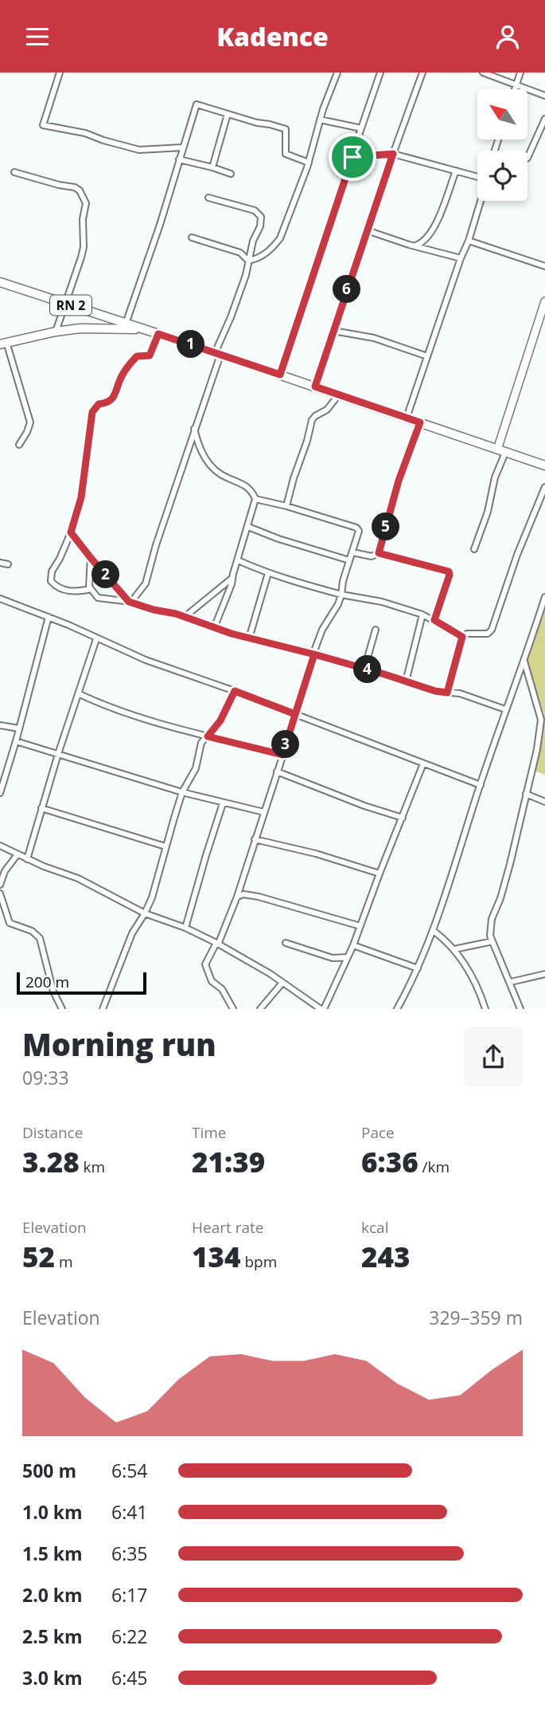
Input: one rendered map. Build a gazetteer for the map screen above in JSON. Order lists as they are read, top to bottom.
{
  "streets": {
    "main road": ["RN 2"]
  },
  "scale_bar": "200 m",
  "north": "top left",
  "page": {
    "header": "Kadence",
    "pins": [
      "6",
      "1",
      "5",
      "2",
      "4",
      "3"
    ],
    "scale": "200 m",
    "heading": ["Morning run", "09:33"],
    "stats": [
      ["Distance", "3.28 km"],
      ["Time", "21:39"],
      ["Pace", "6:36 /km"],
      ["Elevation", "52 m"],
      ["Heart rate", "134 bpm"],
      ["kcal", "243"]
    ],
    "chart": ["Elevation", "329–359 m"],
    "list": [
      {
        "name": "500 m",
        "note": "6:54"
      },
      {
        "name": "1.0 km",
        "note": "6:41"
      },
      {
        "name": "1.5 km",
        "note": "6:35"
      },
      {
        "name": "2.0 km",
        "note": "6:17"
      },
      {
        "name": "2.5 km",
        "note": "6:22"
      },
      {
        "name": "3.0 km",
        "note": "6:45"
      }
    ]
  }
}
